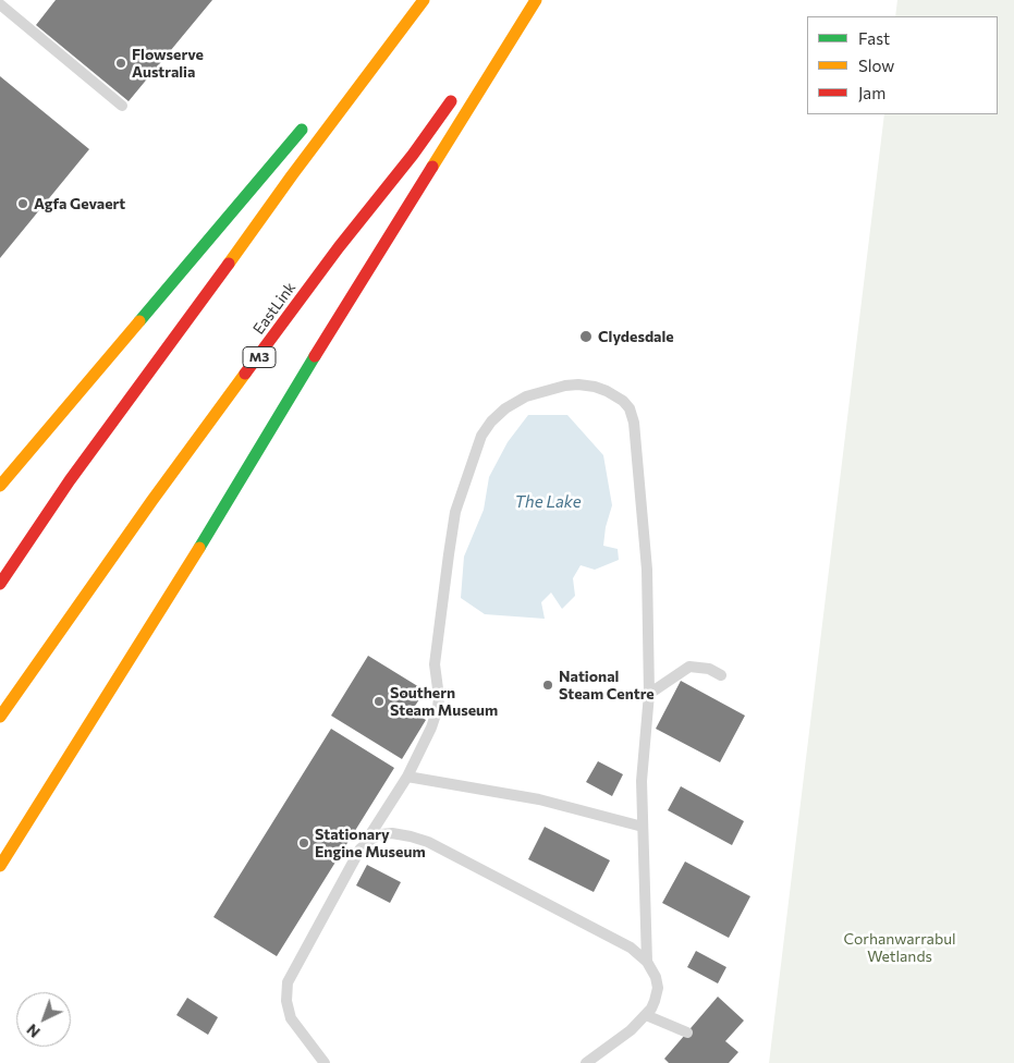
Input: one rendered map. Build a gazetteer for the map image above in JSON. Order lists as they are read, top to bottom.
{
  "streets": {
    "highway": ["EastLink", "M3"]
  },
  "water": ["The Lake"],
  "parks": ["Corhanwarrabul Wetlands"],
  "places": [
    "Flowserve Australia",
    "Agfa Gevaert",
    "Clydesdale",
    "National Steam Centre",
    "Southern Steam Museum",
    "Stationary Engine Museum"
  ],
  "legend": ["Fast", "Slow", "Jam"],
  "north": "bottom left"
}
